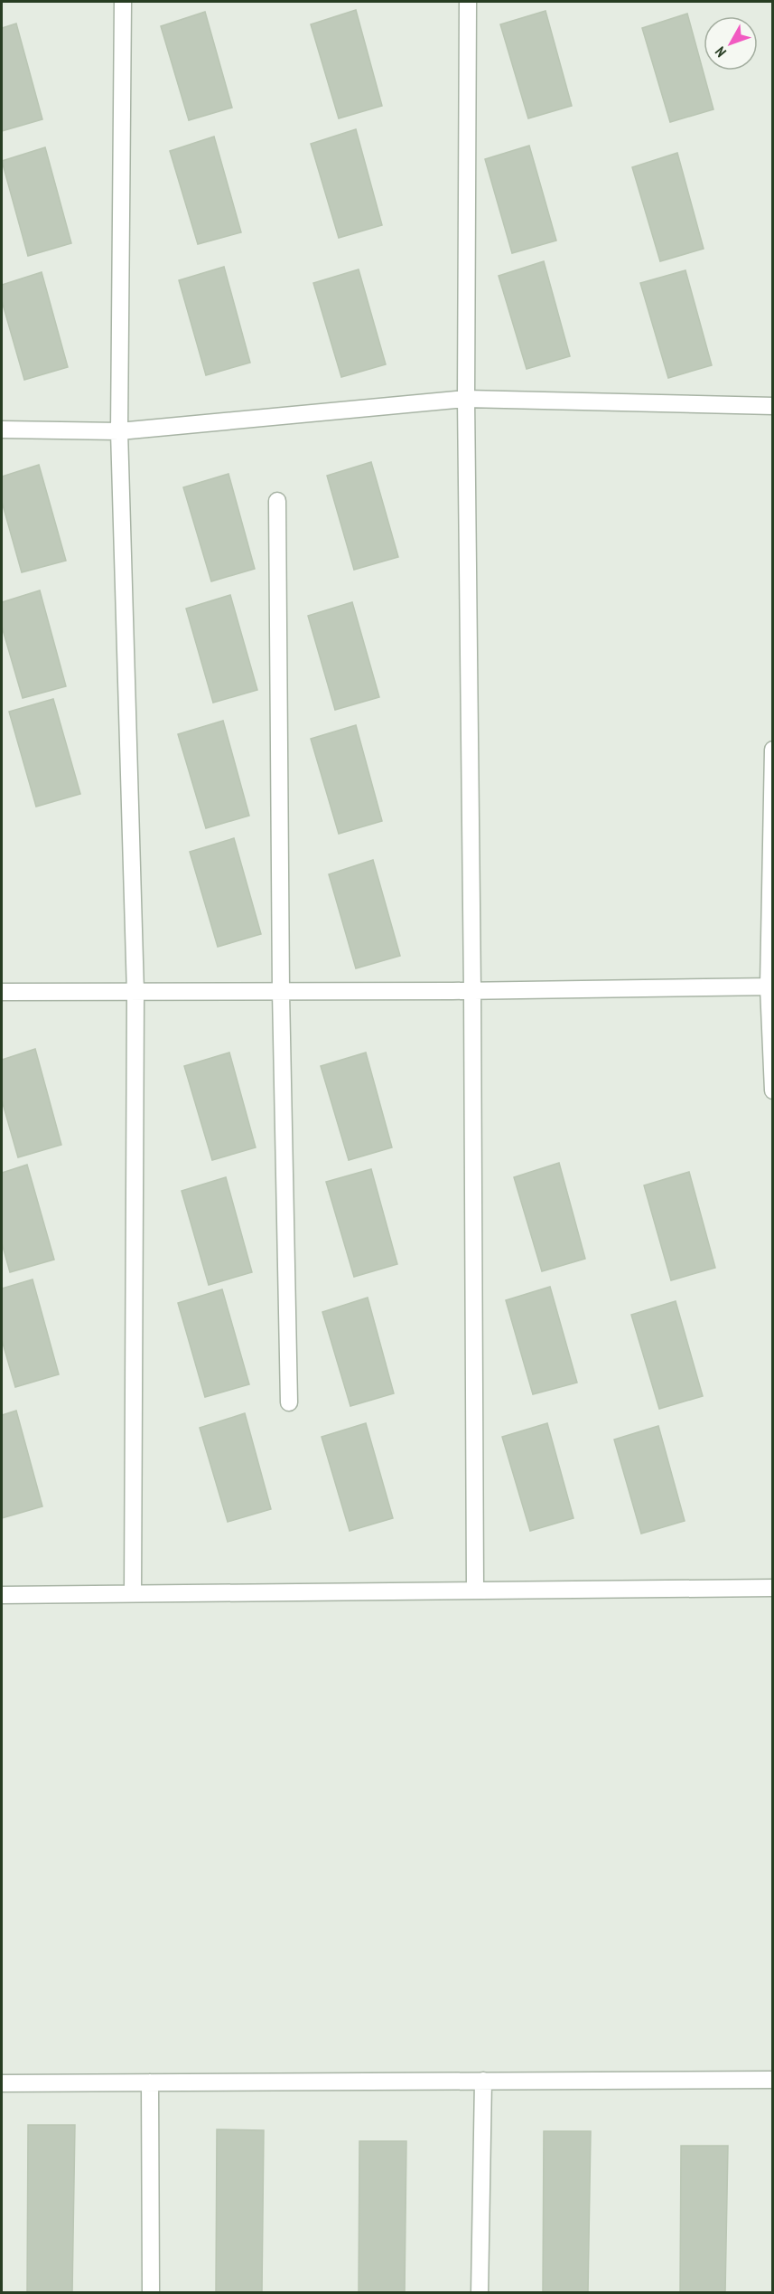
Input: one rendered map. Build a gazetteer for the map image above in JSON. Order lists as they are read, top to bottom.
{
  "north": "bottom left"
}
